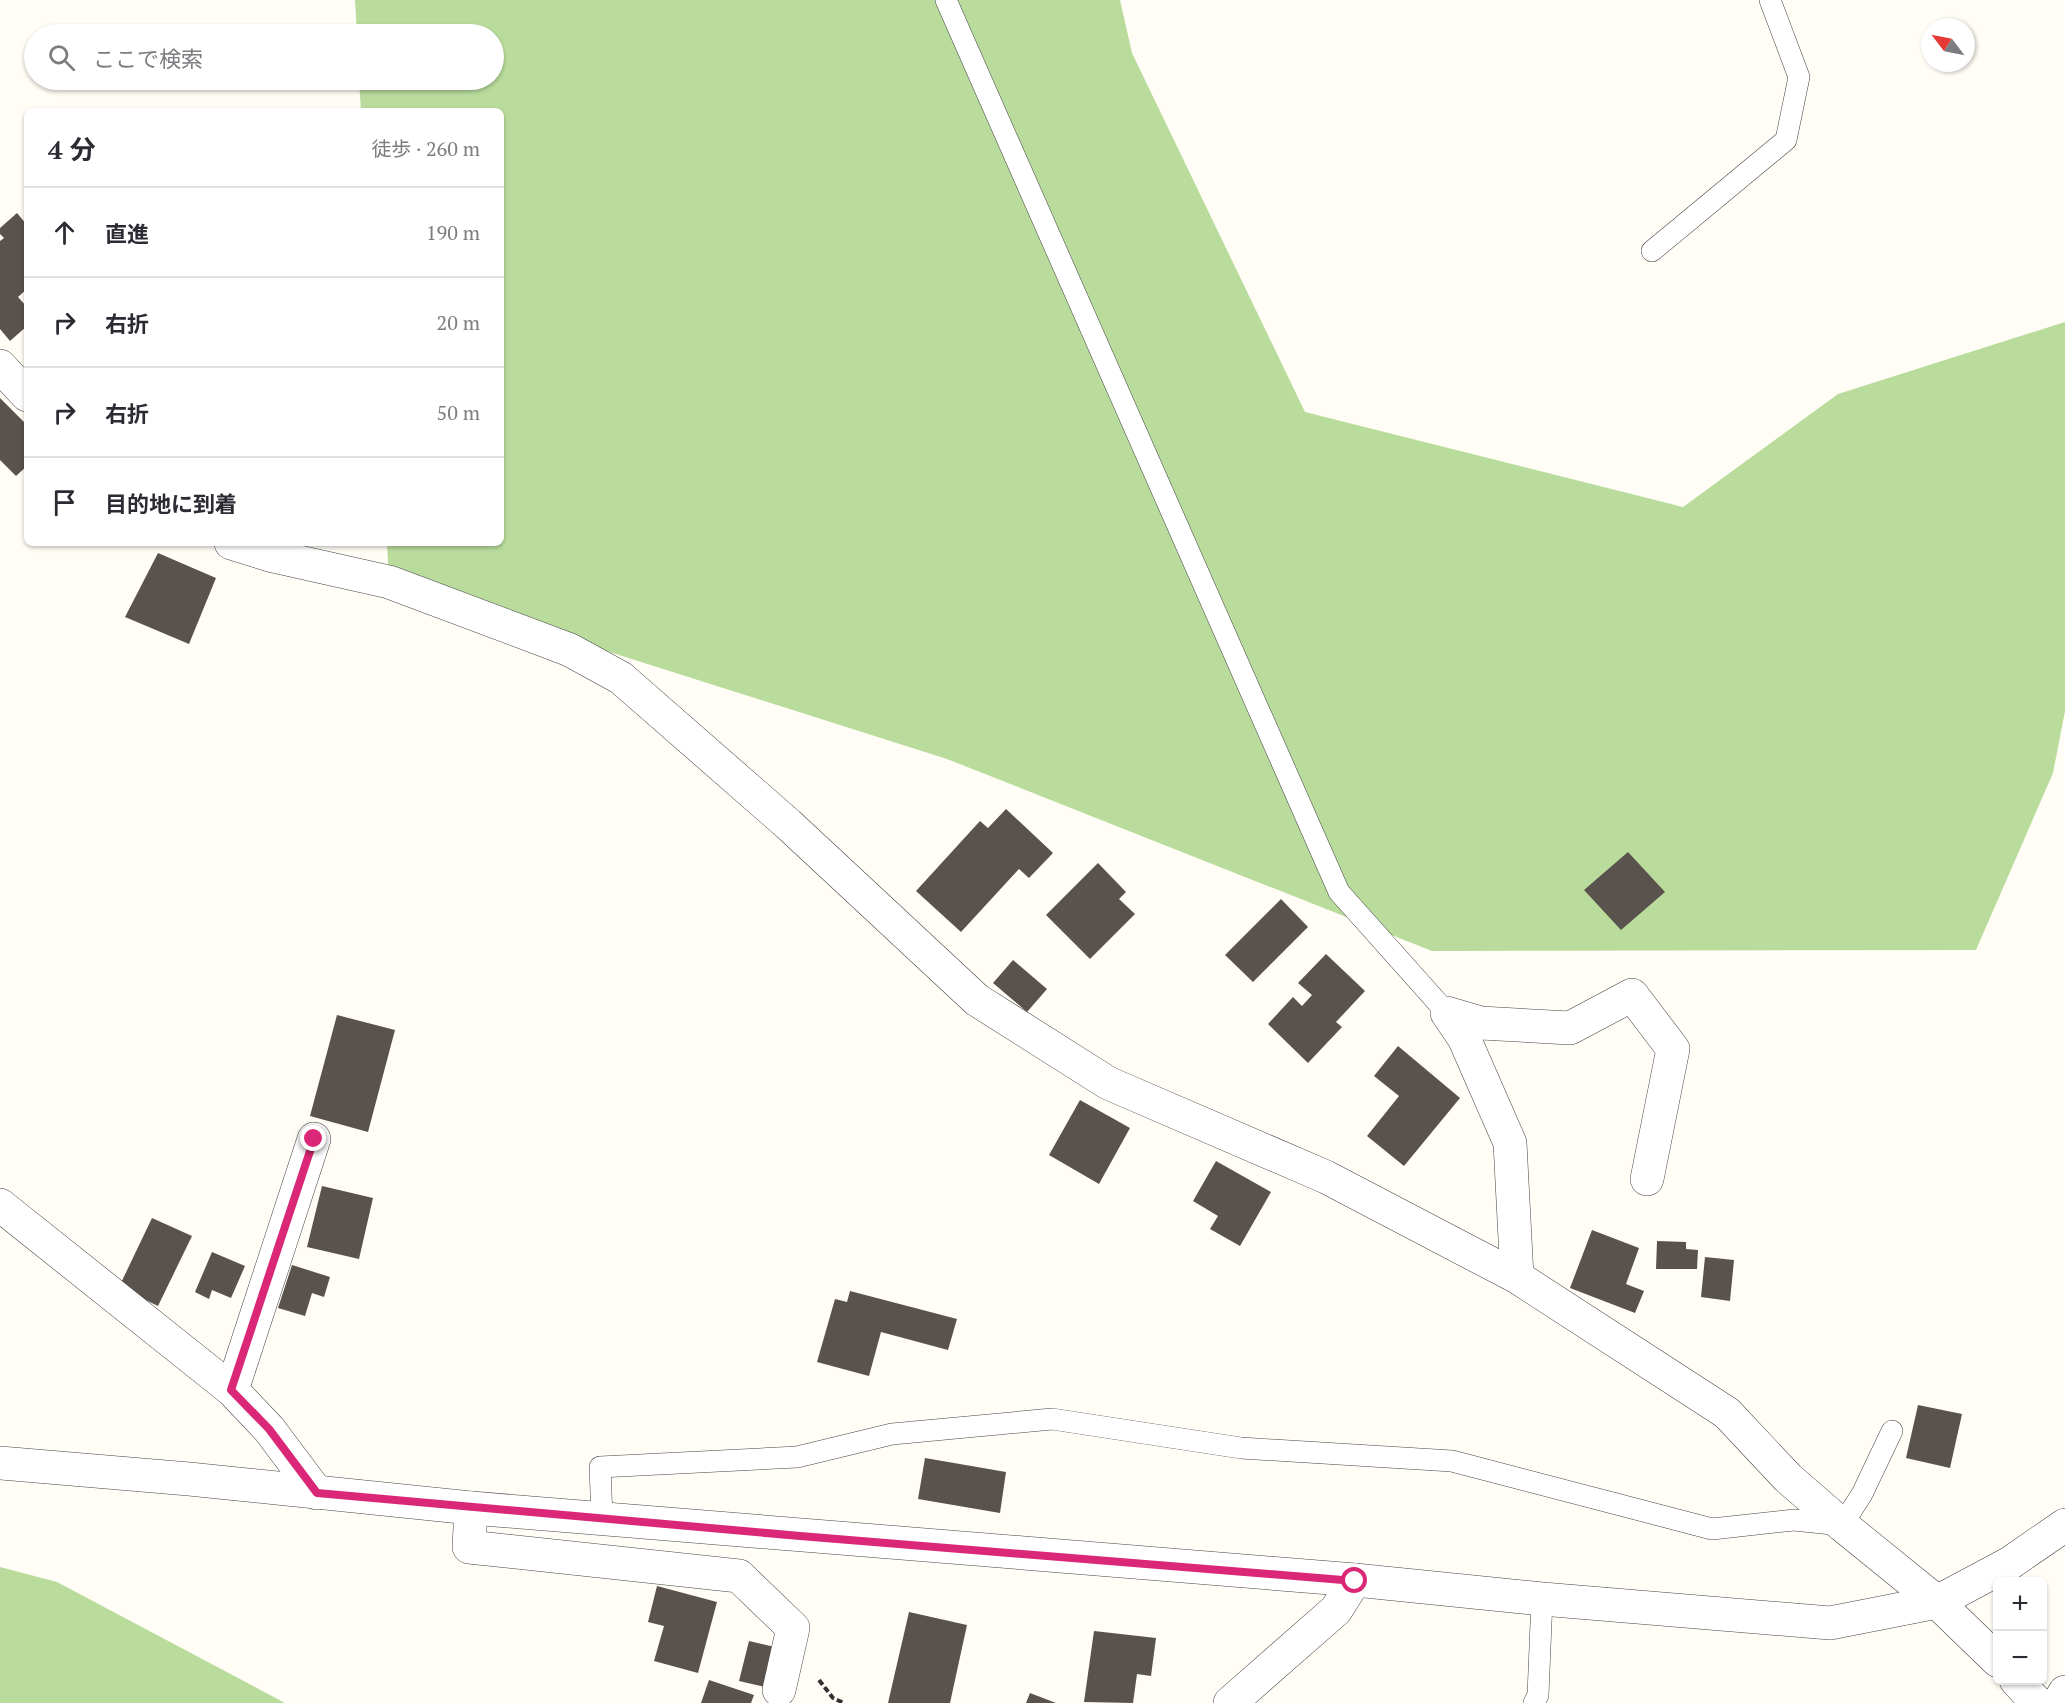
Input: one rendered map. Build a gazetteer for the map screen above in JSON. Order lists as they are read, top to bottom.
{
  "north": "top left",
  "page": {
    "search": "ここで検索",
    "heading": ["4 分", "徒歩 · 260 m"],
    "list": [
      ["直進", "190 m"],
      ["右折", "20 m"],
      ["右折", "50 m"],
      "目的地に到着"
    ],
    "map_buttons": ["+", "−"]
  }
}
